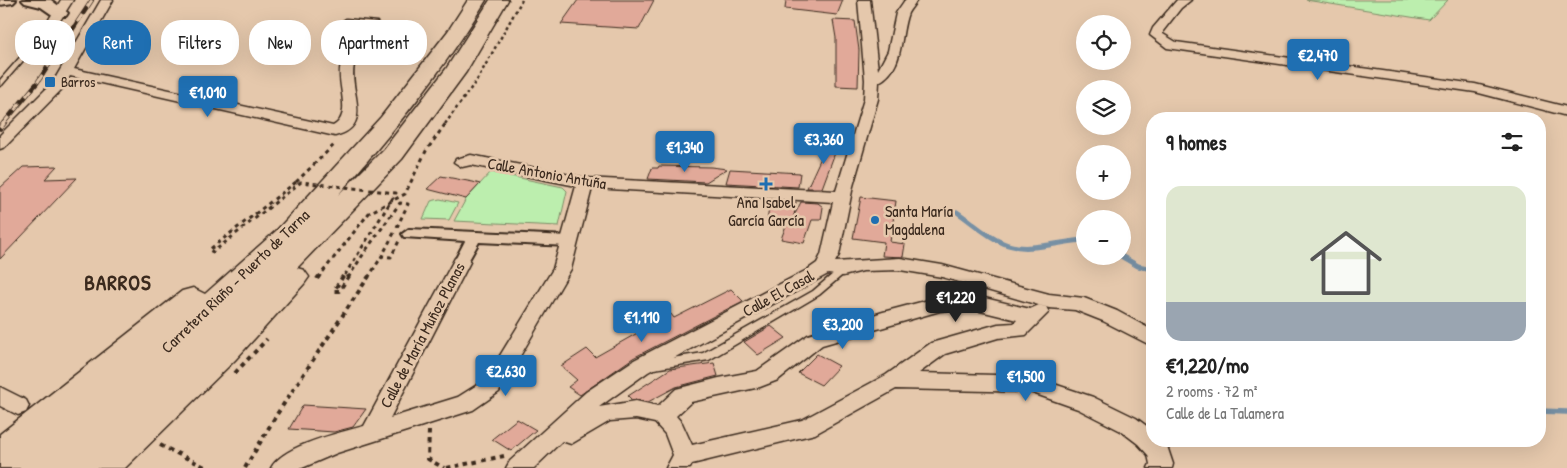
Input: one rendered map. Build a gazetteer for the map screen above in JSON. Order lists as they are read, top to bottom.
{
  "streets": {
    "highway": ["Carretera Riaño - Puerto de Tarna"],
    "street": ["Calle Antonio Antuña", "Calle El Casal", "Calle de María Muñoz Planas"]
  },
  "crossings": [
    ["Calle Antonio Antuña", "Calle El Casal"]
  ],
  "districts": ["BARROS"],
  "places": {
    "transit": ["Barros"],
    "health": ["Ana Isabel García García"],
    "other": ["Santa María Magdalena"]
  },
  "page": {
    "map_buttons": ["+", "−"],
    "chip": [
      "Buy",
      "Rent",
      "Filters",
      "New",
      "Apartment"
    ],
    "price": [
      "€2,470",
      "€1,010",
      "€3,360",
      "€1,340",
      "€1,220",
      "€1,110",
      "€3,200",
      "€2,630",
      "€1,500"
    ],
    "heading": "9 homes",
    "list": [
      {
        "name": "€1,220/mo",
        "note": "2 rooms · 72 m² · Calle de La Talamera"
      }
    ]
  }
}
